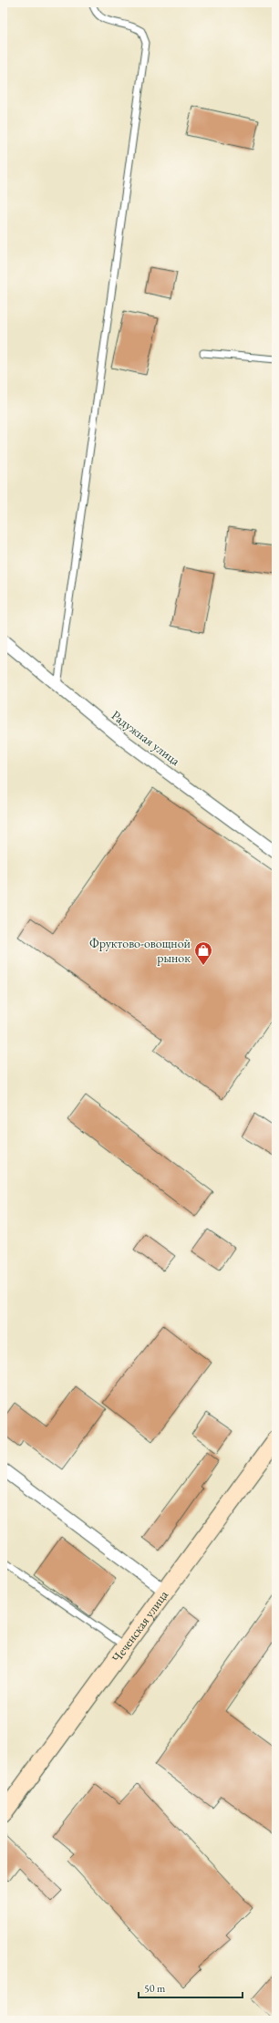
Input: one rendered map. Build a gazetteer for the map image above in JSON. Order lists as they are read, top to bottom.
{
  "streets": {
    "main road": ["Чеченская улица"],
    "street": ["Радужная улица"]
  },
  "places": {
    "shop": ["Фруктово-овощной рынок"]
  },
  "scale_bar": "50 m"
}
